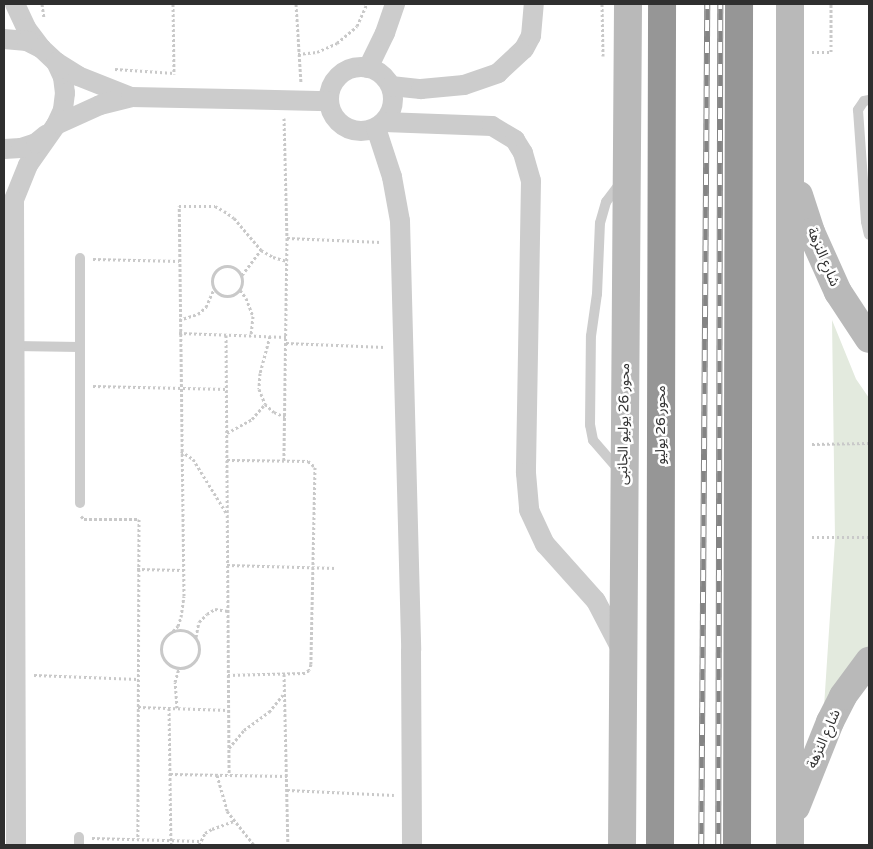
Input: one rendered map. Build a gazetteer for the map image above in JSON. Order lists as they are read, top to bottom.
{
  "streets": {
    "highway": ["محور 26 يوليو"],
    "main road": ["شارع النزهة", "محور 26 يوليو الجانبى"]
  }
}
